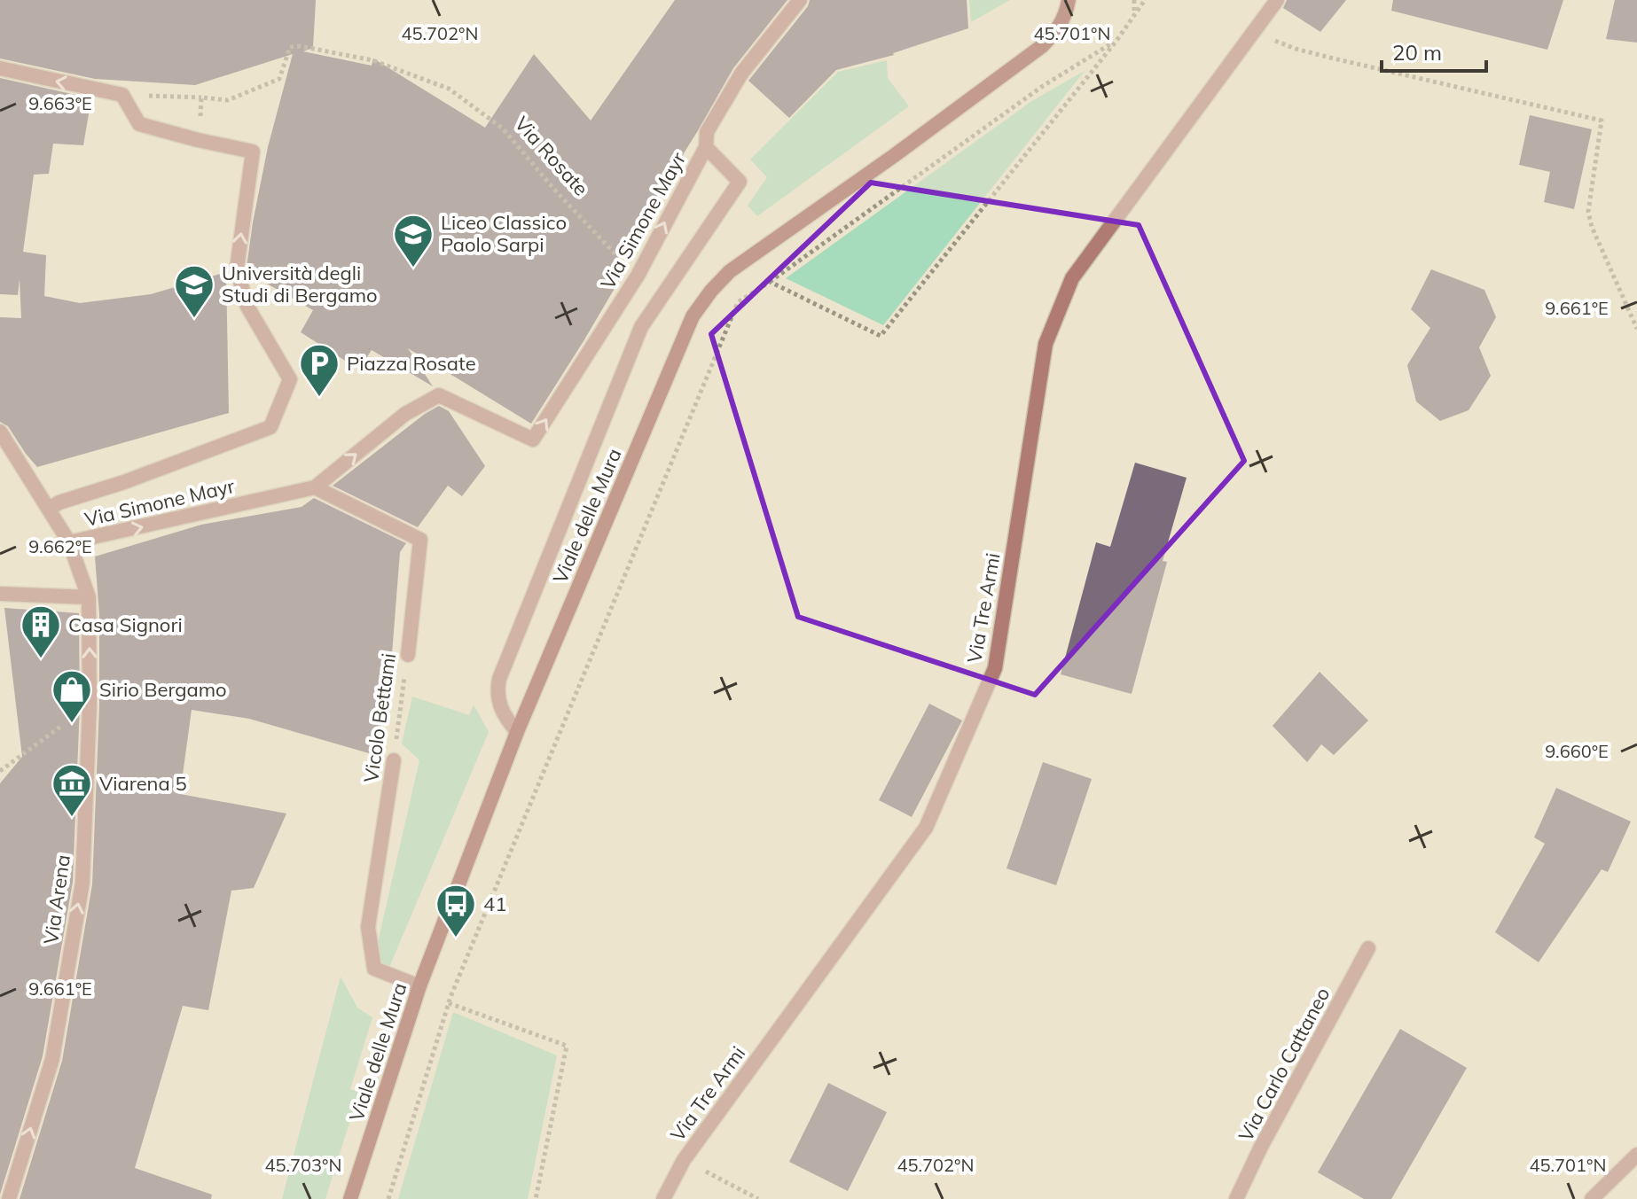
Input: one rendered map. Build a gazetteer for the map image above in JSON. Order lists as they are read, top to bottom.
{
  "streets": {
    "street": [
      "Via Simone Mayr",
      "Viale delle Mura",
      "Via Tre Armi",
      "Vicolo Bettami",
      "Via Arena",
      "Via Carlo Cattaneo"
    ],
    "path": ["Via Rosate"]
  },
  "crossings": [
    ["Via Rosate", "Via Simone Mayr"],
    ["Via Simone Mayr", "Viale delle Mura"],
    ["Via Simone Mayr", "Vicolo Bettami"],
    ["Via Simone Mayr", "Via Arena"],
    ["Viale delle Mura", "Vicolo Bettami"]
  ],
  "one_way": ["Via Simone Mayr", "Via Arena"],
  "places": {
    "school or university": ["Liceo Classico Paolo Sarpi", "Università degli Studi di Bergamo"],
    "parking": ["Piazza Rosate"],
    "building": ["Casa Signori"],
    "shop": ["Sirio Bergamo"],
    "museum": ["Viarena 5"],
    "bus stop": ["41"]
  },
  "scale_bar": "20 m",
  "coordinates": [
    "45.702°N",
    "45.701°N",
    "9.663°E",
    "9.661°E",
    "9.662°E",
    "9.660°E",
    "45.703°N"
  ]
}
